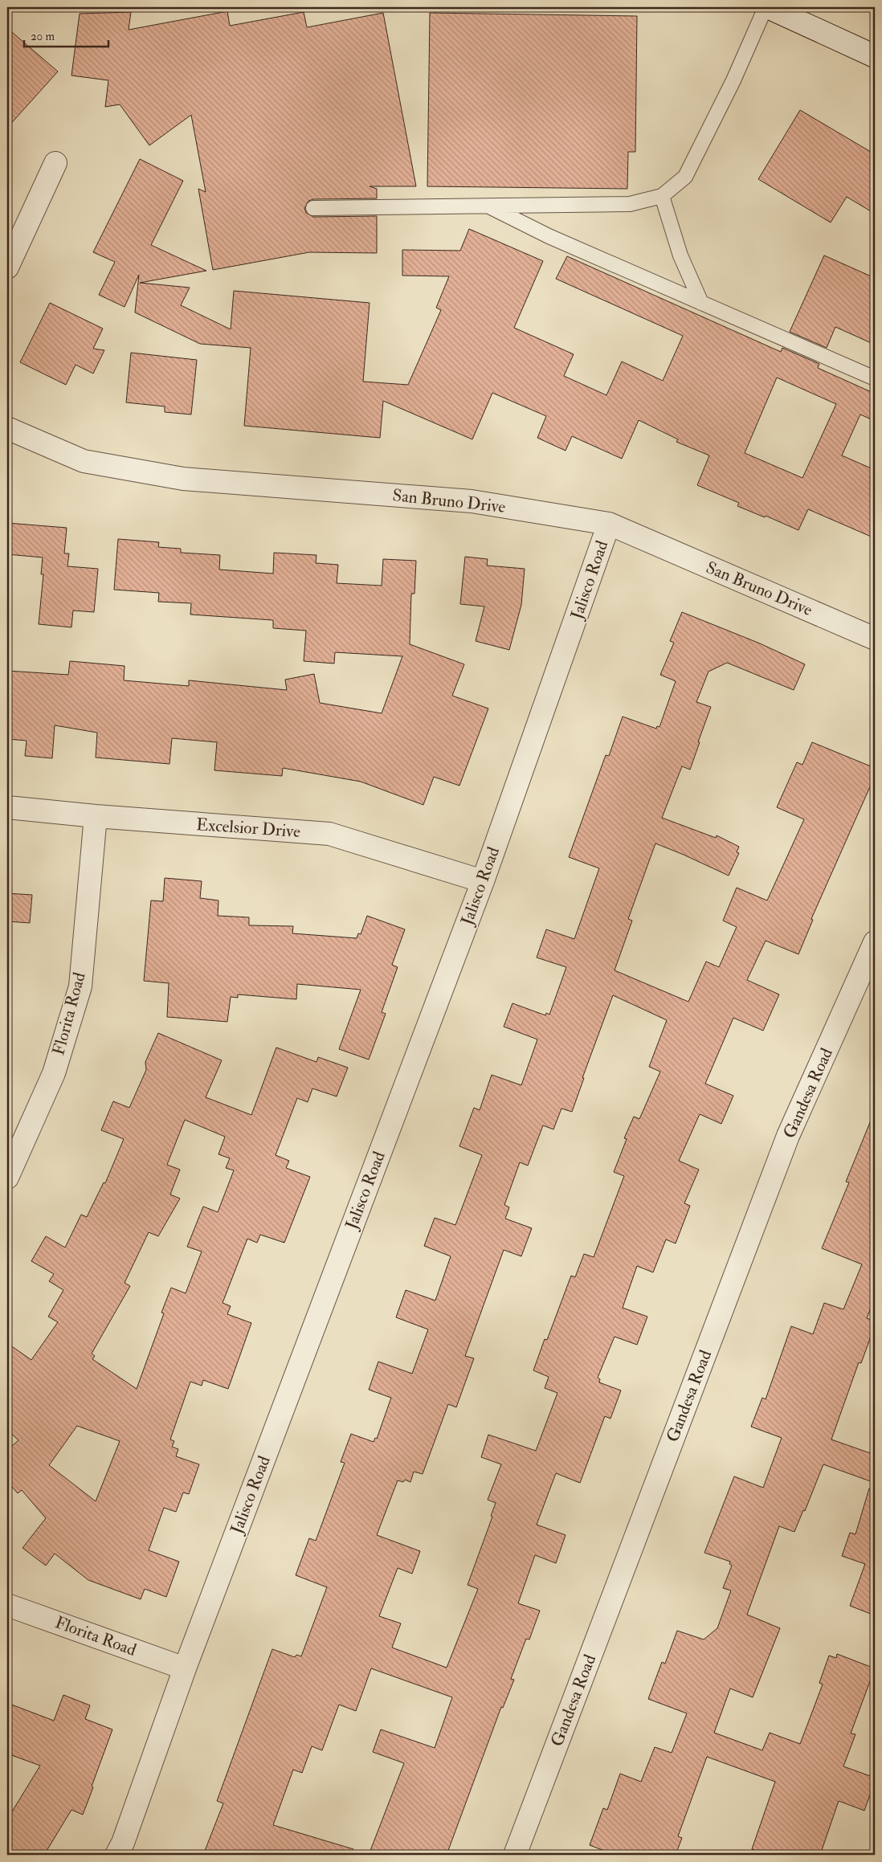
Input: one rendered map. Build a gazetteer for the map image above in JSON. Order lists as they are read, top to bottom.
{
  "streets": {
    "street": [
      "San Bruno Drive",
      "Jalisco Road",
      "Excelsior Drive",
      "Florita Road",
      "Gandesa Road"
    ]
  },
  "crossings": [
    ["San Bruno Drive", "Jalisco Road"],
    ["Jalisco Road", "Excelsior Drive"],
    ["Jalisco Road", "Florita Road"],
    ["Excelsior Drive", "Florita Road"]
  ],
  "scale_bar": "20 m"
}
